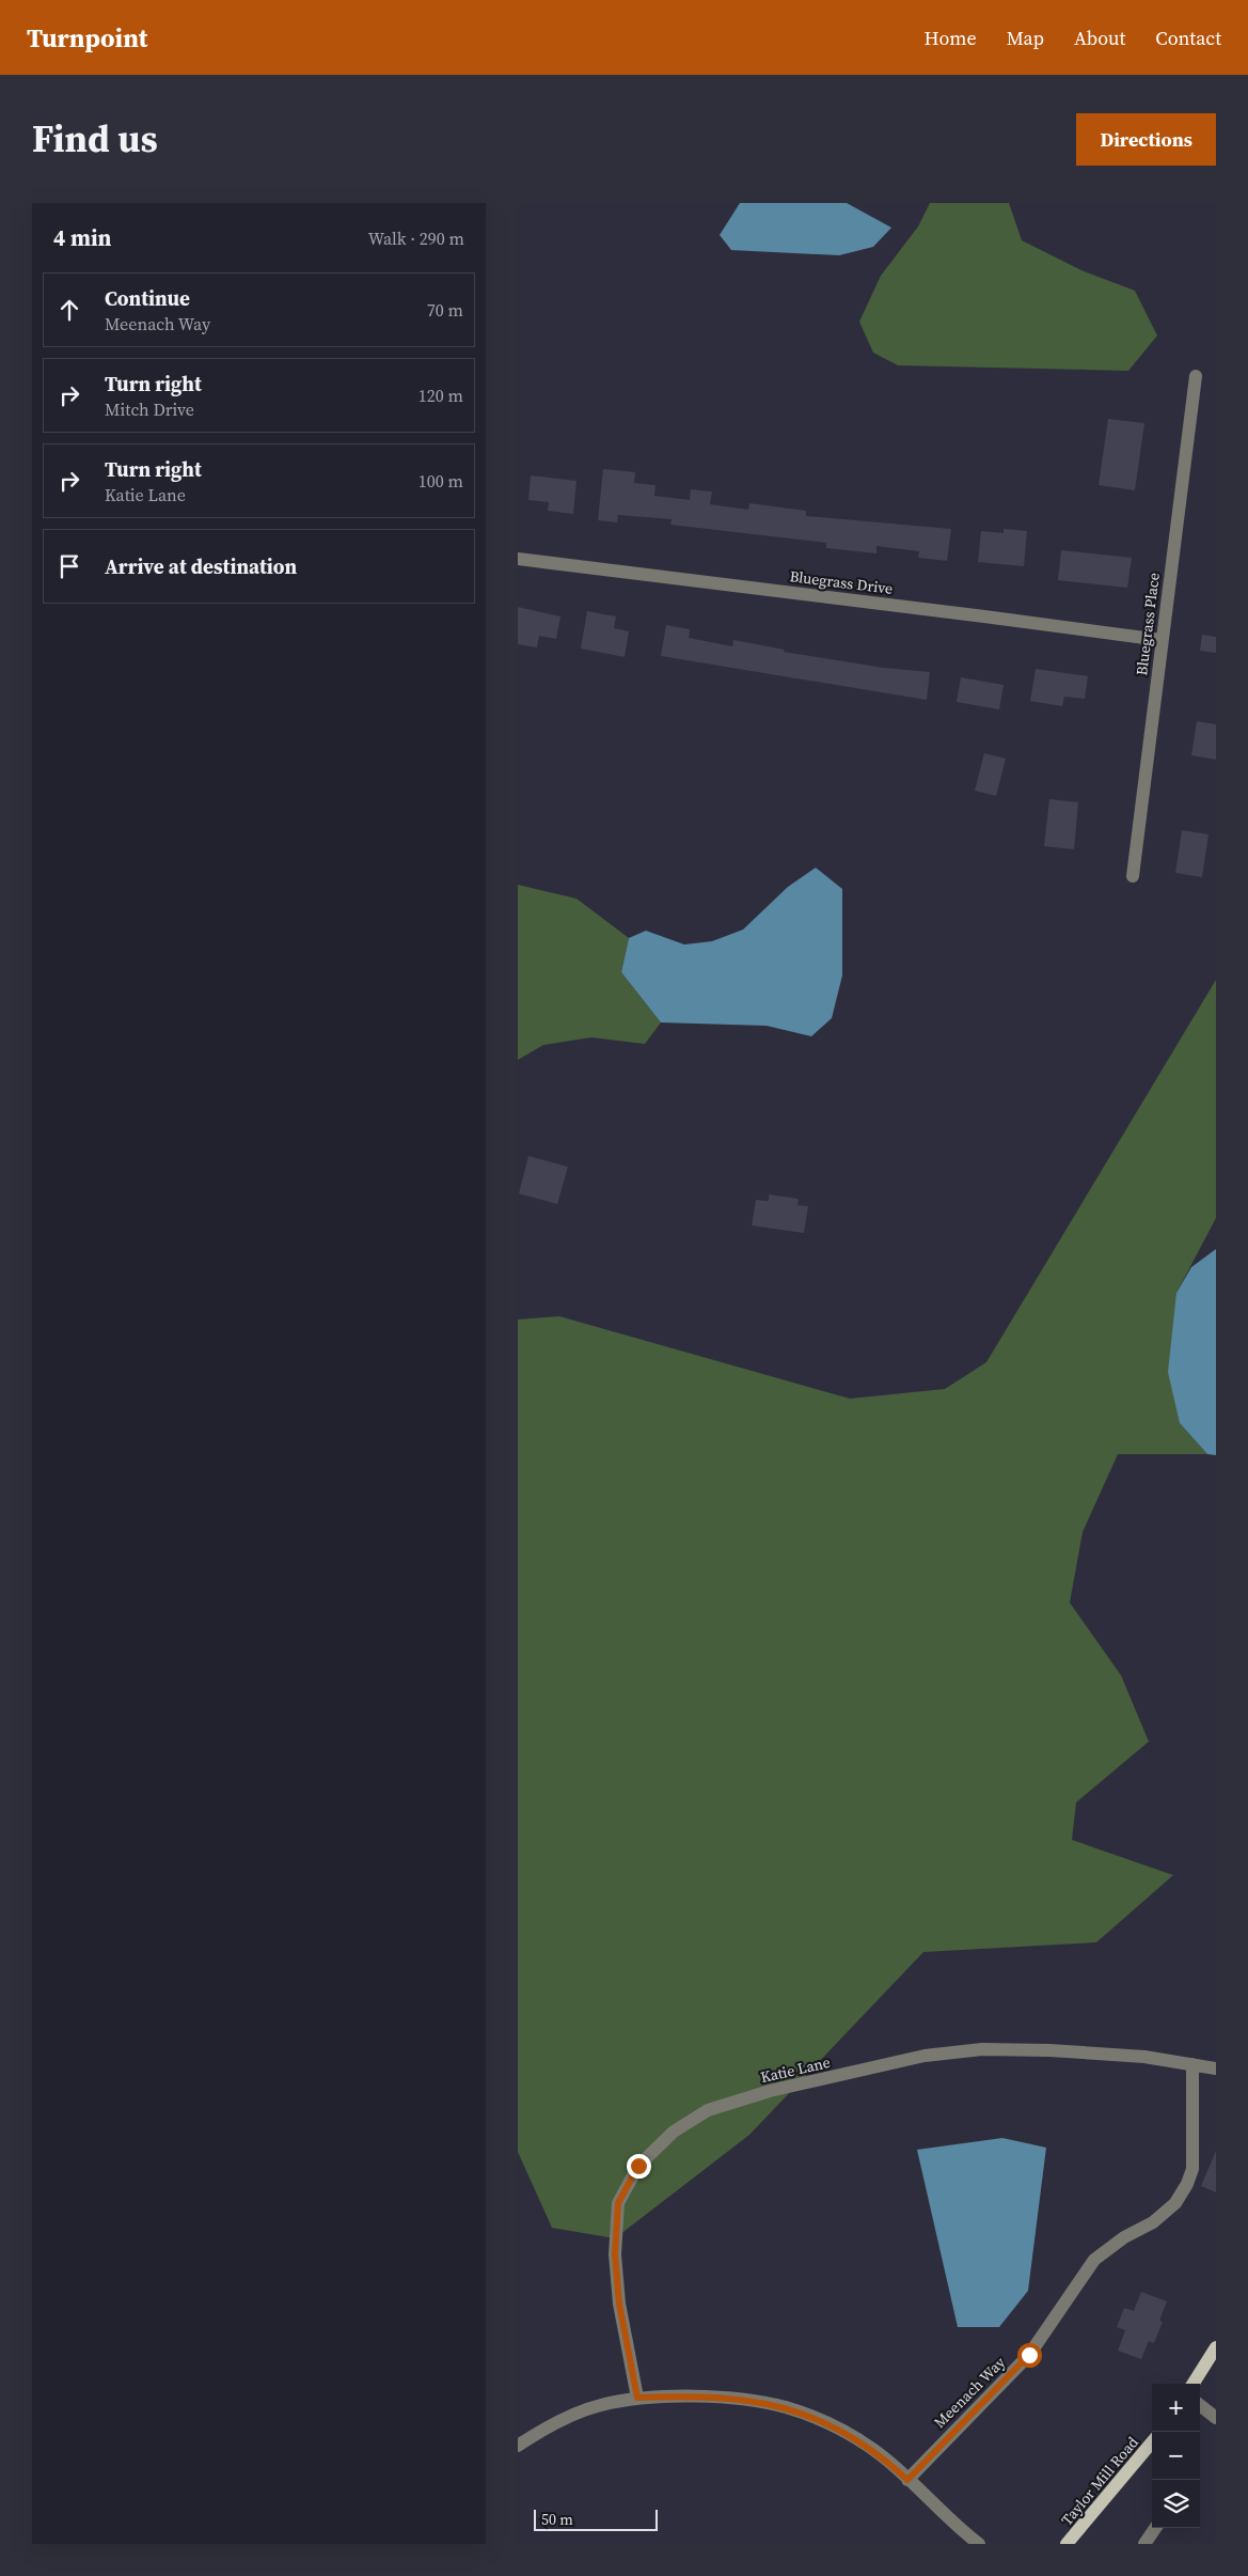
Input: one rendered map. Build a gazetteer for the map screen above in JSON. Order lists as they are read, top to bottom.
{
  "streets": {
    "main road": ["Taylor Mill Road"],
    "street": [
      "Bluegrass Drive",
      "Bluegrass Place",
      "Katie Lane",
      "Meenach Way"
    ]
  },
  "crossings": [
    ["Bluegrass Drive", "Bluegrass Place"],
    ["Katie Lane", "Meenach Way"]
  ],
  "scale_bar": "50 m",
  "page": {
    "header": "Turnpoint",
    "nav": [
      "Home",
      "Map",
      "About",
      "Contact"
    ],
    "title": "Find us",
    "buttons": "Directions",
    "heading": ["4 min", "Walk · 290 m"],
    "list": [
      ["Continue", "Meenach Way", "70 m"],
      ["Turn right", "Mitch Drive", "120 m"],
      ["Turn right", "Katie Lane", "100 m"],
      "Arrive at destination"
    ],
    "map_buttons": ["+", "−"],
    "scale": "50 m"
  }
}
